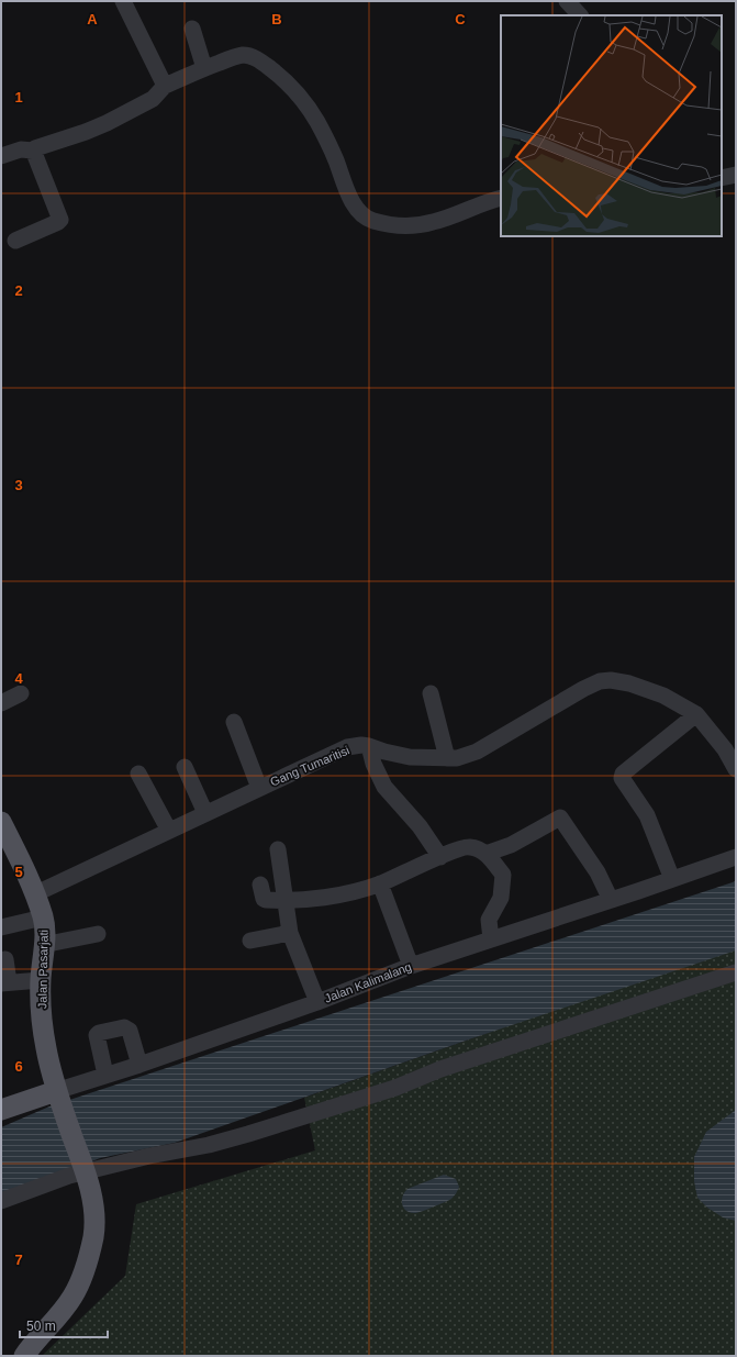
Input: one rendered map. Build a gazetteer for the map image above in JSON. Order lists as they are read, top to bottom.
{
  "streets": {
    "main road": ["Jalan Pasarjati", "Jalan Kalimalang"],
    "street": ["Gang Tumaritisi"]
  },
  "crossings": [
    ["Gang Tumaritisi", "Jalan Pasarjati"],
    ["Jalan Pasarjati", "Jalan Kalimalang"]
  ],
  "scale_bar": "50 m",
  "grid": {
    "columns": ["A", "B", "C"],
    "rows": [
      "1",
      "2",
      "3",
      "4",
      "5",
      "6",
      "7"
    ]
  }
}
